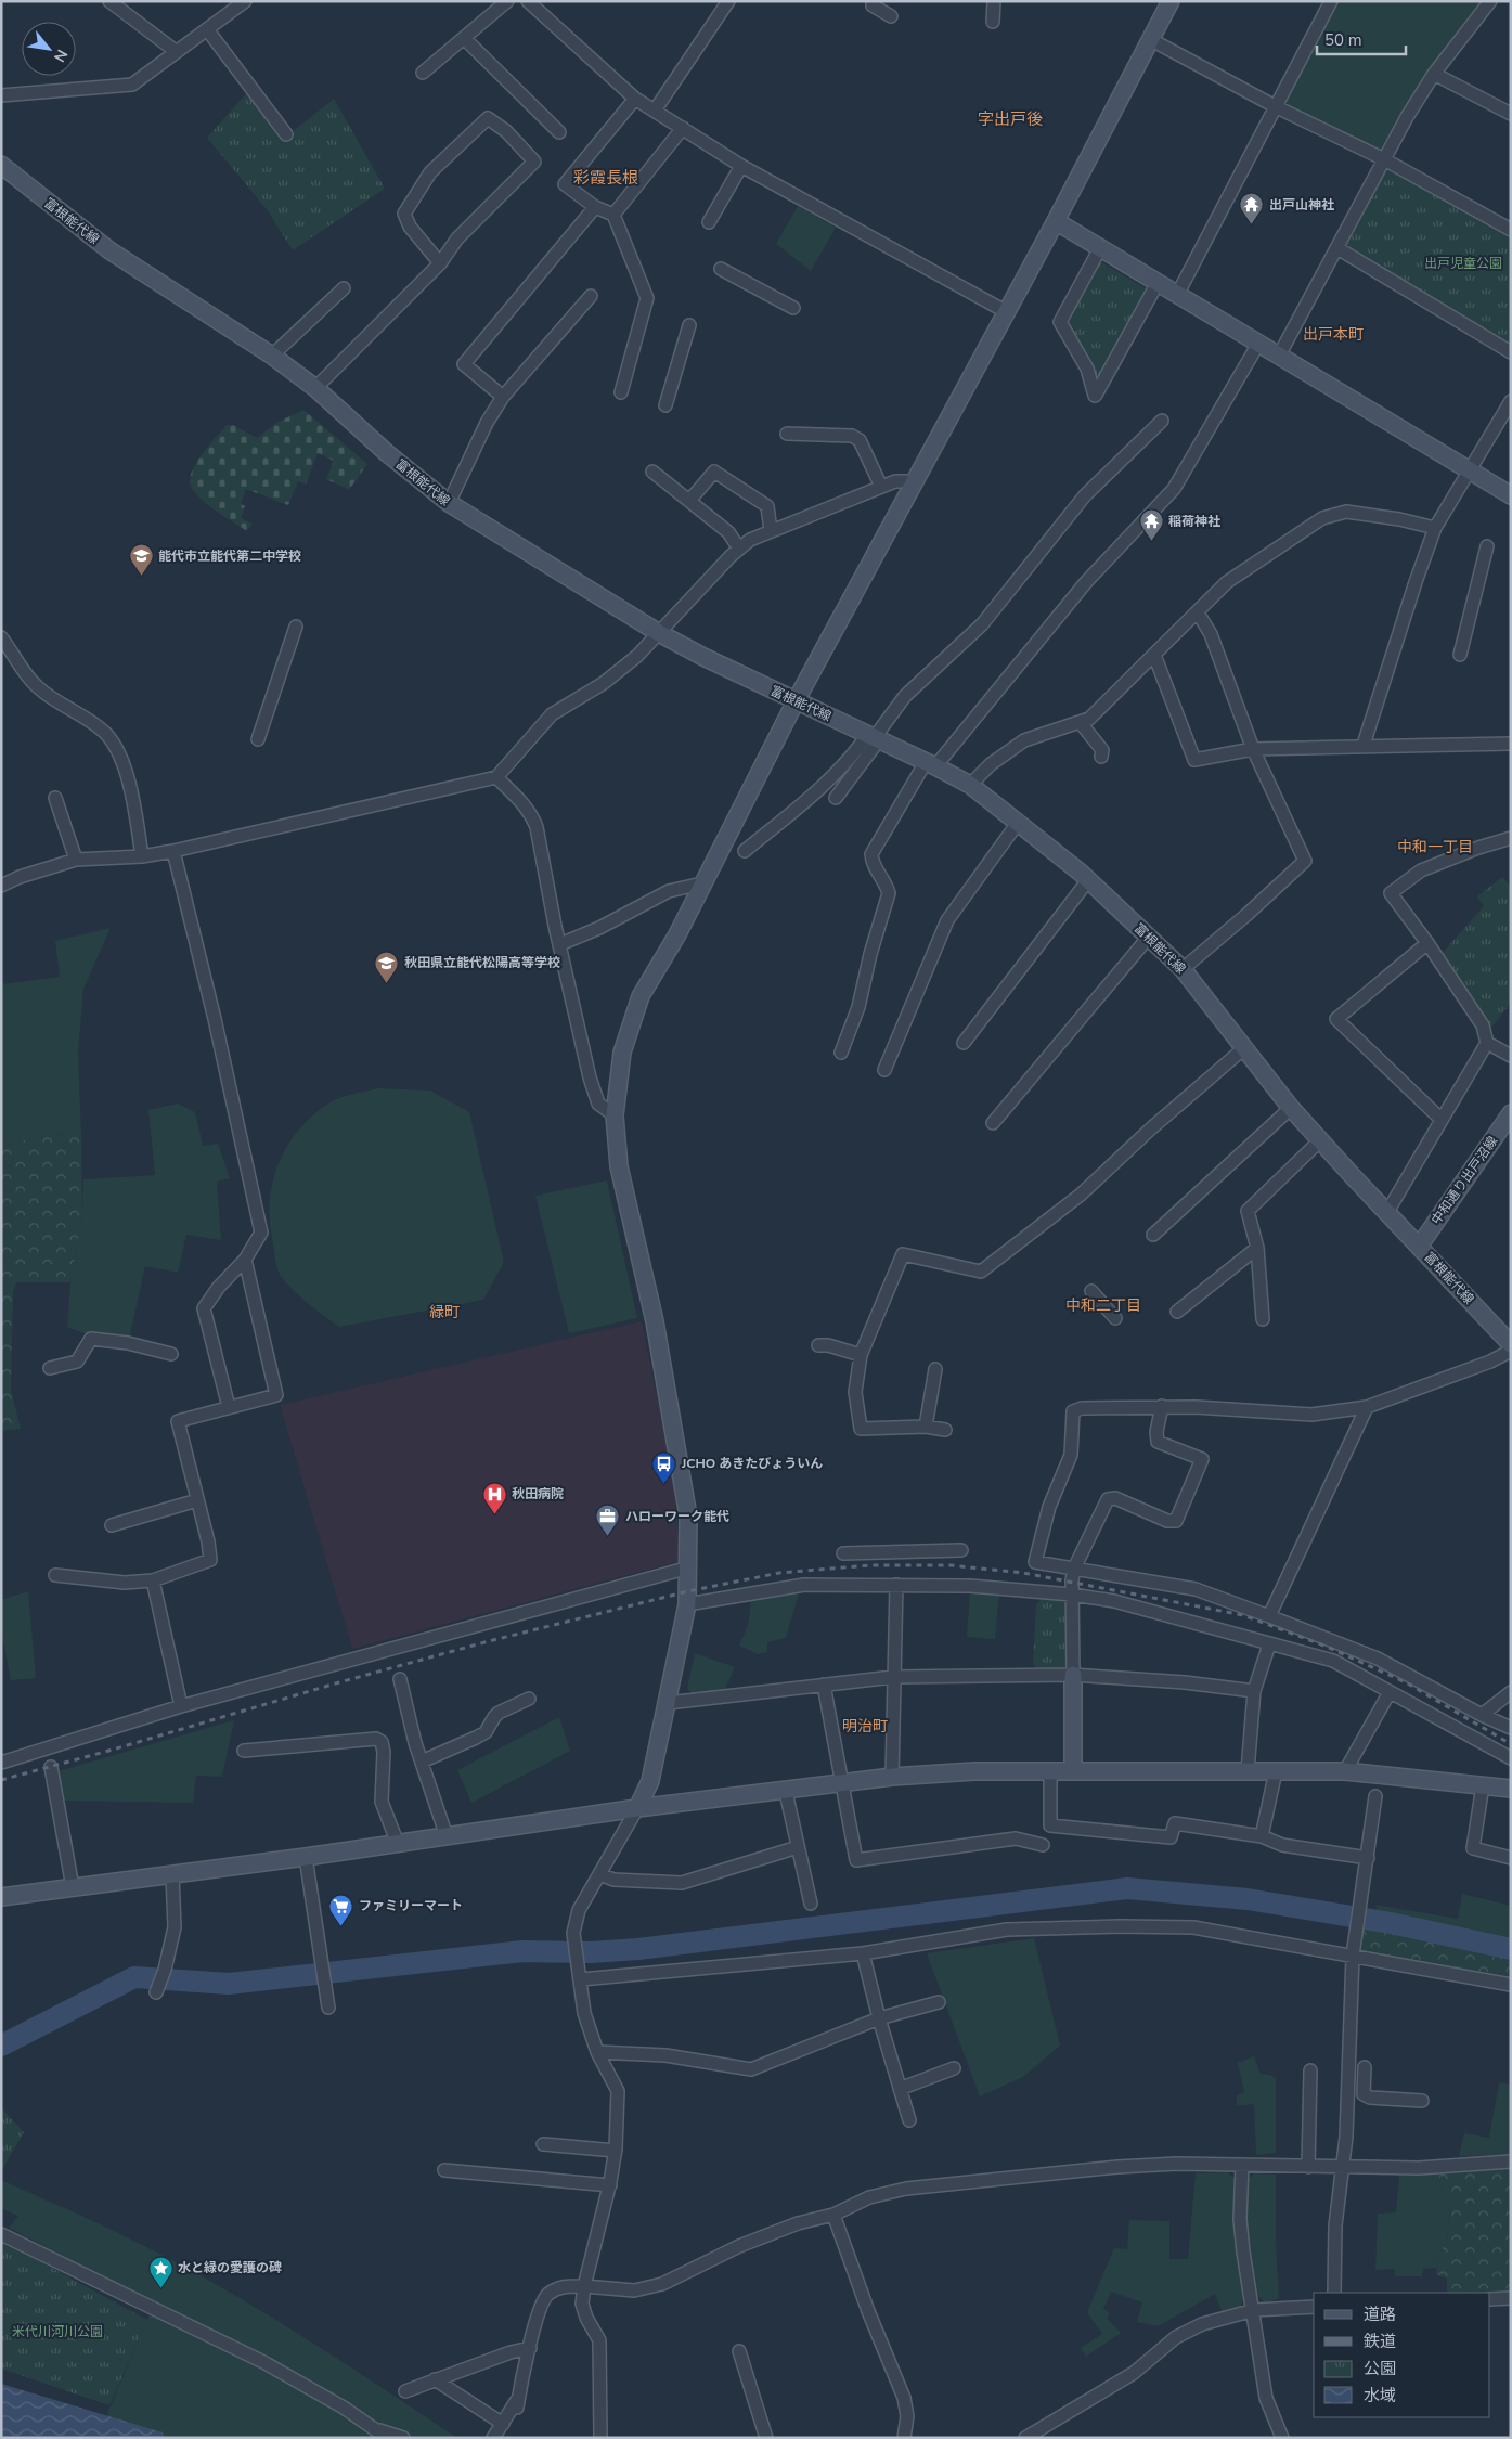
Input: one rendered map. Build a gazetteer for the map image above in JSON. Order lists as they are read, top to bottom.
{
  "streets": {
    "street": ["富根能代線", "中和通り出戸沼線"]
  },
  "crossings": [
    ["富根能代線", "中和通り出戸沼線"]
  ],
  "districts": [
    "字出戸後",
    "彩霞長根",
    "出戸本町",
    "中和一丁目",
    "中和二丁目",
    "緑町",
    "明治町"
  ],
  "parks": ["出戸児童公園", "米代川河川公園"],
  "places": {
    "temple": ["出戸山神社", "稲荷神社"],
    "school or university": ["能代市立能代第二中学校", "秋田県立能代松陽高等学校"],
    "bus stop": ["JCHO あきたびょういん"],
    "hospital": ["秋田病院"],
    "office": ["ハローワーク能代"],
    "supermarket": ["ファミリーマート"],
    "place": ["水と緑の愛護の碑"]
  },
  "legend": [
    "道路",
    "鉄道",
    "公園",
    "水域"
  ],
  "scale_bar": "50 m",
  "north": "bottom right"
}
